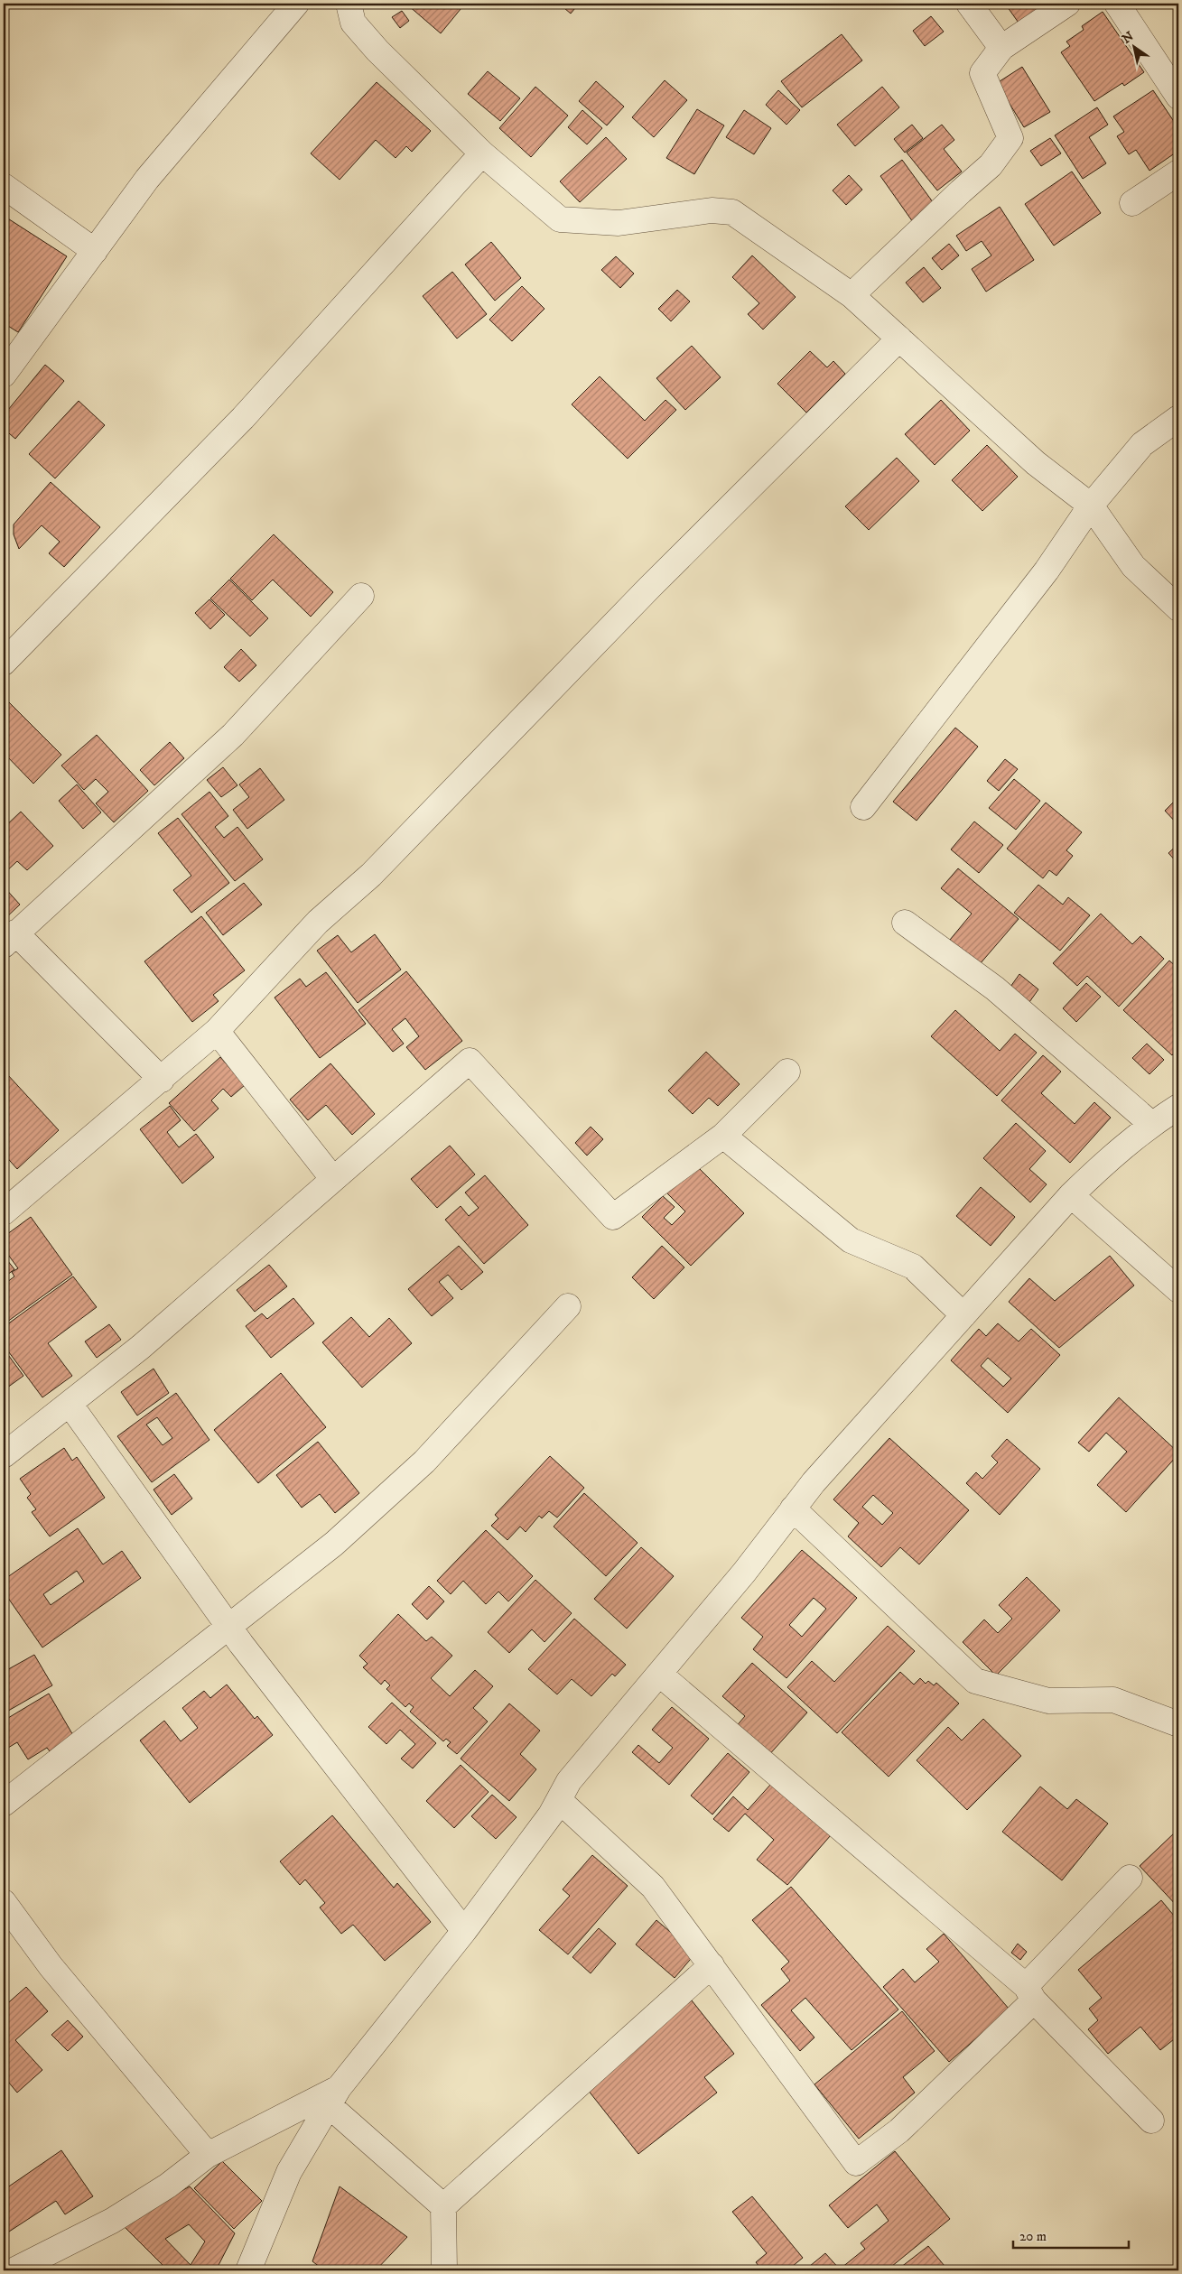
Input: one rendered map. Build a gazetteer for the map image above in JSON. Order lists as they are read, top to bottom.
{
  "scale_bar": "20 m",
  "north": "top left"
}
